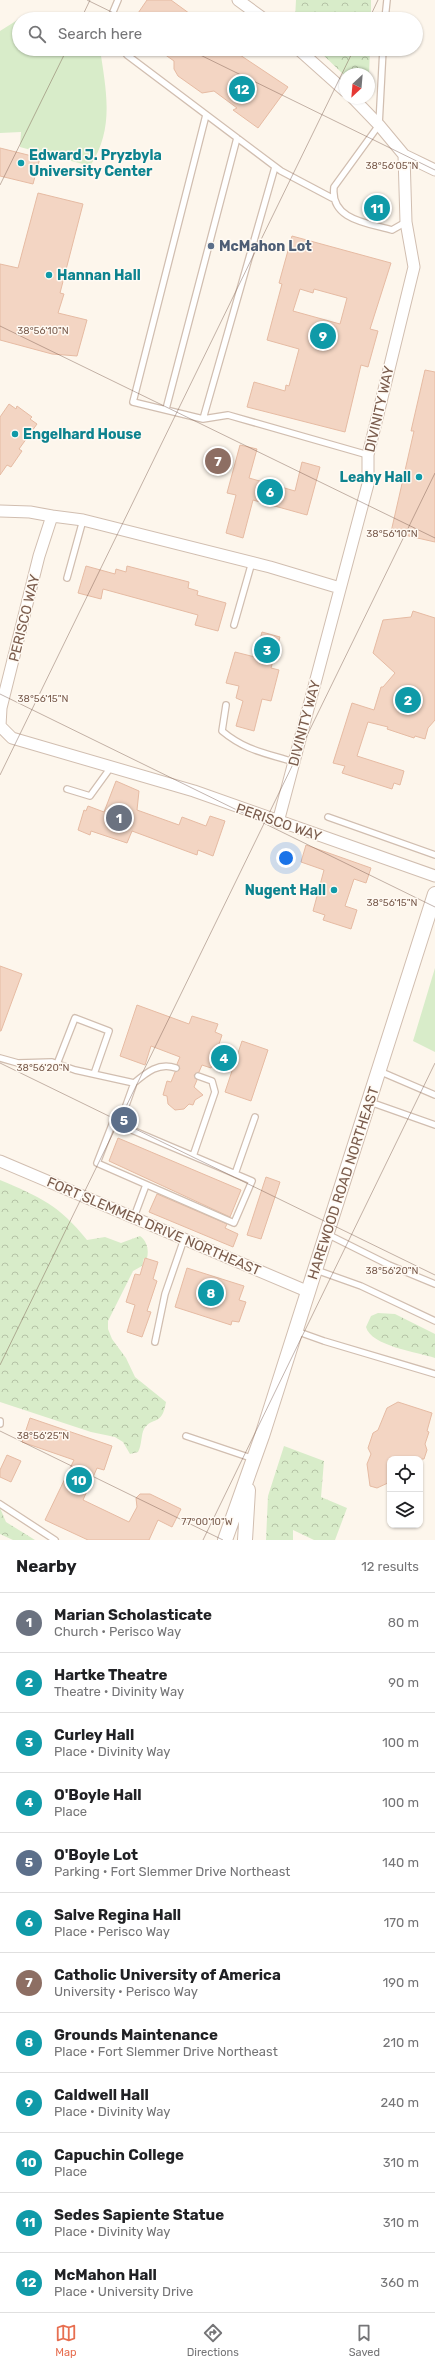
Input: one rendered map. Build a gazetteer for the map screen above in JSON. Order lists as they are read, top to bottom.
{
  "streets": {
    "street": [
      "DIVINITY WAY",
      "PERISCO WAY",
      "HAREWOOD ROAD NORTHEAST",
      "FORT SLEMMER DRIVE NORTHEAST"
    ]
  },
  "crossings": [
    ["DIVINITY WAY", "PERISCO WAY"],
    ["HAREWOOD ROAD NORTHEAST", "FORT SLEMMER DRIVE NORTHEAST"]
  ],
  "places": [
    "Edward J. Pryzbyla University Center",
    "McMahon Lot",
    "Hannan Hall",
    "Engelhard House",
    "Leahy Hall",
    "Nugent Hall"
  ],
  "north": "bottom left",
  "page": {
    "search": "Search here",
    "pins": [
      "12",
      "11",
      "9",
      "7",
      "6",
      "3",
      "2",
      "1",
      "4",
      "5",
      "8",
      "10"
    ],
    "heading": ["Nearby", "12 results"],
    "list": [
      {
        "mark": "1",
        "name": "Marian Scholasticate",
        "note": "Church · Perisco Way",
        "value": "80 m"
      },
      {
        "mark": "2",
        "name": "Hartke Theatre",
        "note": "Theatre · Divinity Way",
        "value": "90 m"
      },
      {
        "mark": "3",
        "name": "Curley Hall",
        "note": "Place · Divinity Way",
        "value": "100 m"
      },
      {
        "mark": "4",
        "name": "O'Boyle Hall",
        "note": "Place",
        "value": "100 m"
      },
      {
        "mark": "5",
        "name": "O'Boyle Lot",
        "note": "Parking · Fort Slemmer Drive Northeast",
        "value": "140 m"
      },
      {
        "mark": "6",
        "name": "Salve Regina Hall",
        "note": "Place · Perisco Way",
        "value": "170 m"
      },
      {
        "mark": "7",
        "name": "Catholic University of America",
        "note": "University · Perisco Way",
        "value": "190 m"
      },
      {
        "mark": "8",
        "name": "Grounds Maintenance",
        "note": "Place · Fort Slemmer Drive Northeast",
        "value": "210 m"
      },
      {
        "mark": "9",
        "name": "Caldwell Hall",
        "note": "Place · Divinity Way",
        "value": "240 m"
      },
      {
        "mark": "10",
        "name": "Capuchin College",
        "note": "Place",
        "value": "310 m"
      },
      {
        "mark": "11",
        "name": "Sedes Sapiente Statue",
        "note": "Place · Divinity Way",
        "value": "310 m"
      },
      {
        "mark": "12",
        "name": "McMahon Hall",
        "note": "Place · University Drive",
        "value": "360 m"
      }
    ],
    "nav": ["Map", "Directions", "Saved"]
  },
  "coordinates": [
    "38°56'05\"N",
    "38°56'10\"N",
    "38°56'15\"N",
    "38°56'20\"N",
    "38°56'25\"N",
    "77°00'10\"W"
  ]
}
